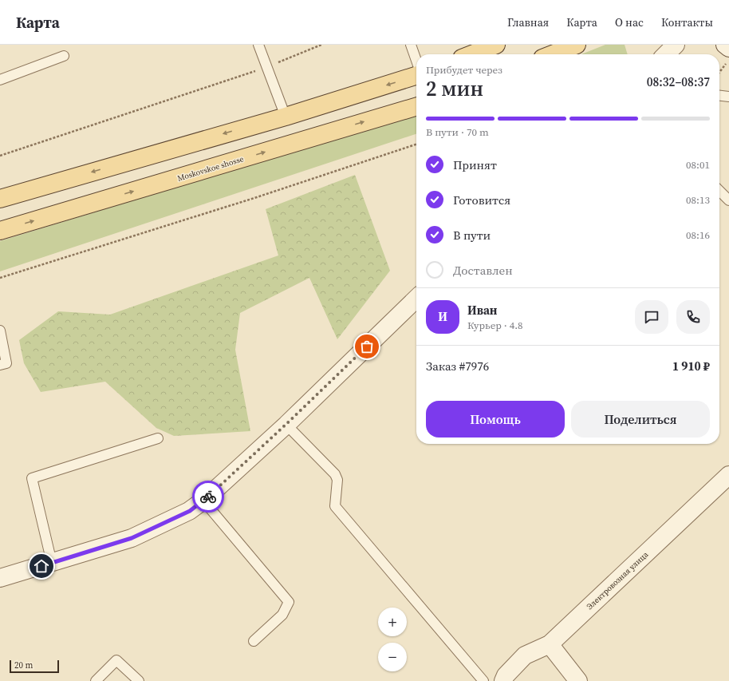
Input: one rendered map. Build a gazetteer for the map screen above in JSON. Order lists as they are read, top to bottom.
{
  "streets": {
    "main road": ["Moskovskoe shosse"],
    "street": ["Электровозная улица"]
  },
  "scale_bar": "20 m",
  "page": {
    "header": "Карта",
    "nav": [
      "Главная",
      "Карта",
      "О нас",
      "Контакты"
    ],
    "heading": ["2 мин", "Прибудет через", "08:32–08:37"],
    "panel": [
      "Иван",
      "Курьер · 4.8",
      "Заказ #7976",
      "1 910 ₽"
    ],
    "bar": "В пути · 70 m",
    "list": [
      ["Принят", "08:01"],
      ["Готовится", "08:13"],
      ["В пути", "08:16"],
      "Доставлен"
    ],
    "round": "И",
    "buttons": ["Помощь", "Поделиться"],
    "map_buttons": ["+", "−"],
    "scale": "20 m"
  }
}
